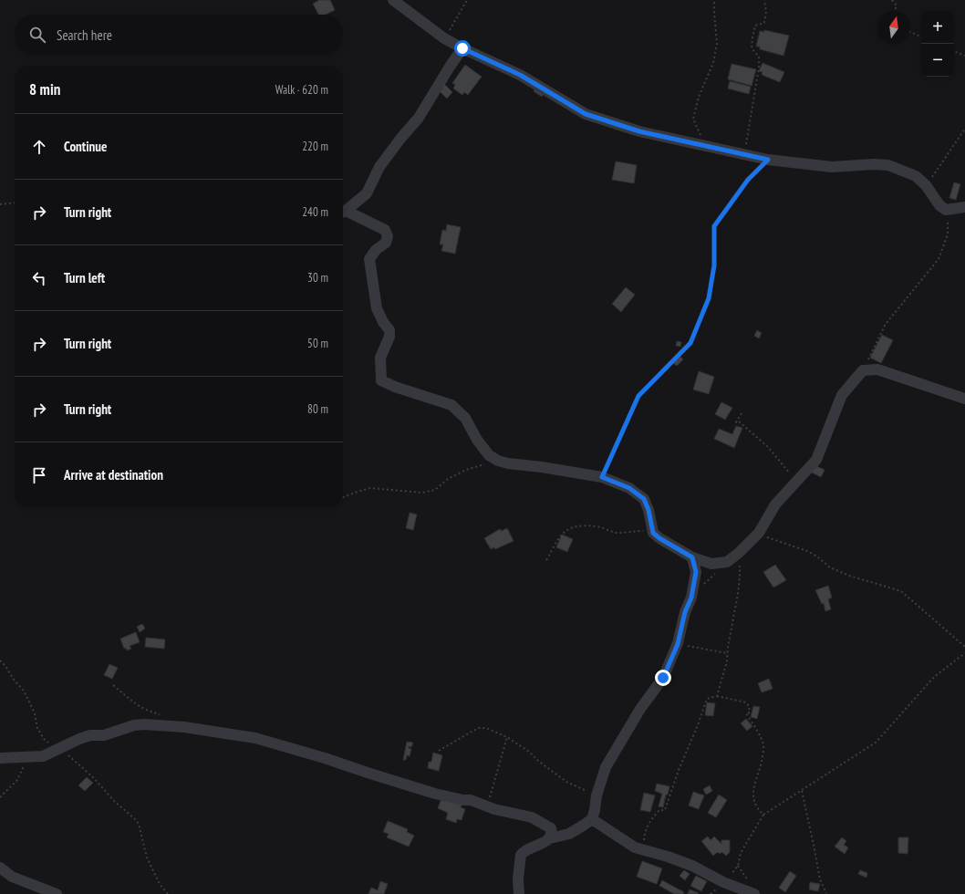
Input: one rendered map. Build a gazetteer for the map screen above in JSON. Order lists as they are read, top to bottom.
{
  "north": "top",
  "page": {
    "map_buttons": ["+", "−"],
    "search": "Search here",
    "heading": ["8 min", "Walk · 620 m"],
    "list": [
      ["Continue", "220 m"],
      ["Turn right", "240 m"],
      ["Turn left", "30 m"],
      ["Turn right", "50 m"],
      ["Turn right", "80 m"],
      "Arrive at destination"
    ]
  }
}
